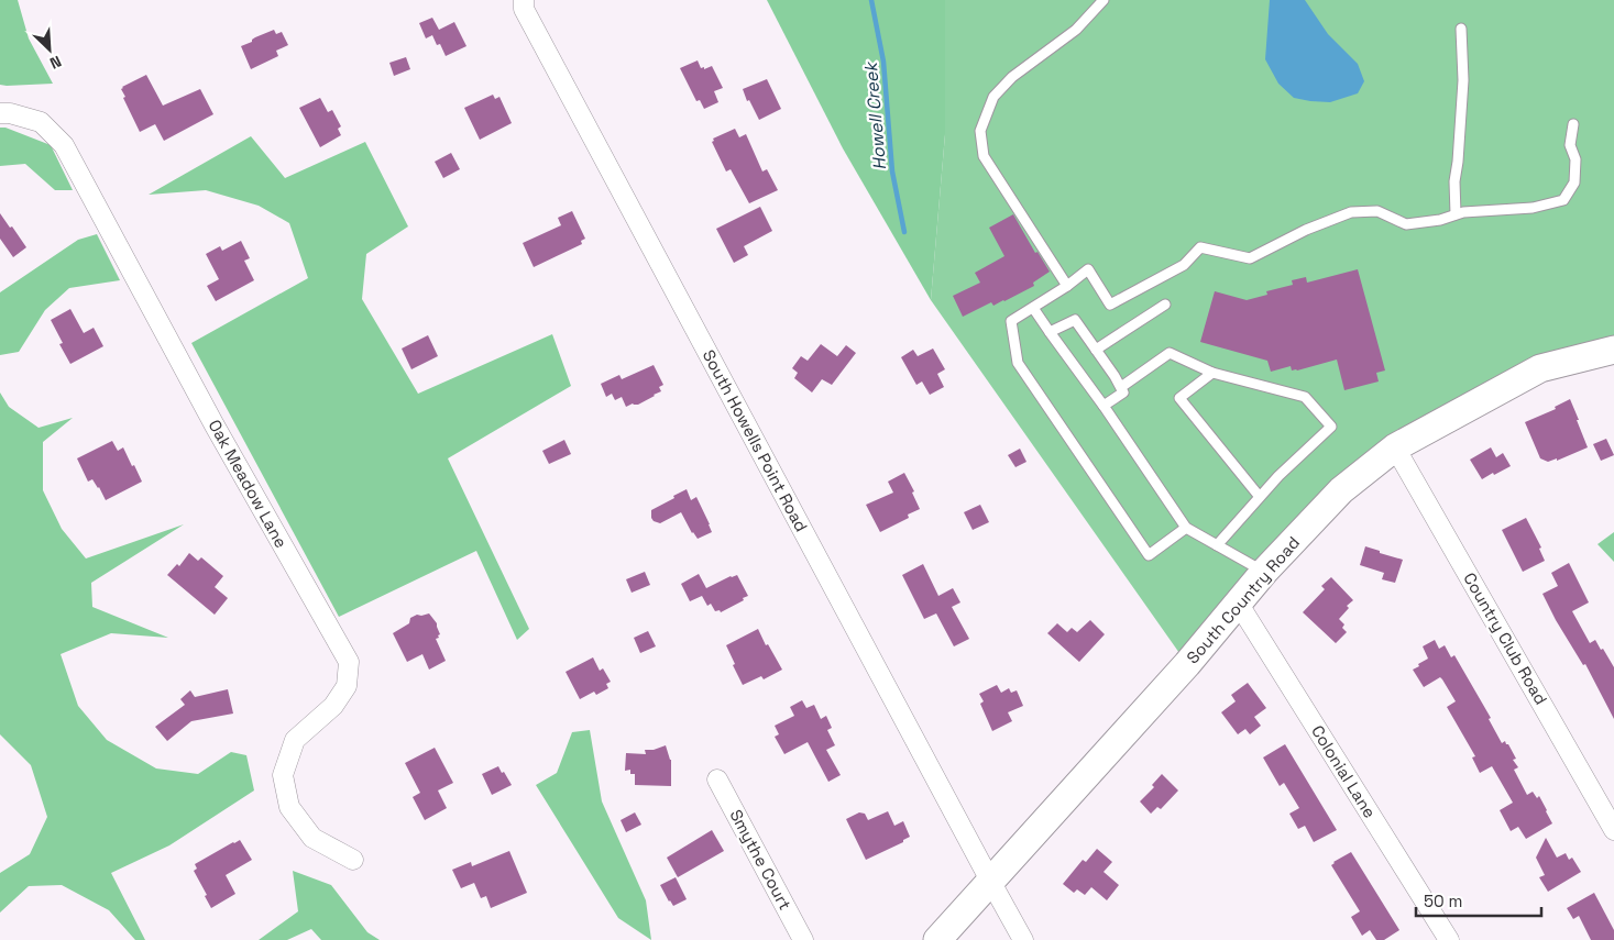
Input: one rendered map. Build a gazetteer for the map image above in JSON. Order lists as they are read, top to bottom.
{
  "streets": {
    "main road": ["South Country Road"],
    "street": [
      "South Howells Point Road",
      "Oak Meadow Lane",
      "Country Club Road",
      "Colonial Lane",
      "Smythe Court"
    ]
  },
  "crossings": [
    ["South Howells Point Road", "South Country Road"],
    ["South Country Road", "Country Club Road"],
    ["South Country Road", "Colonial Lane"]
  ],
  "water": ["Howell Creek"],
  "scale_bar": "50 m",
  "north": "bottom right"
}
